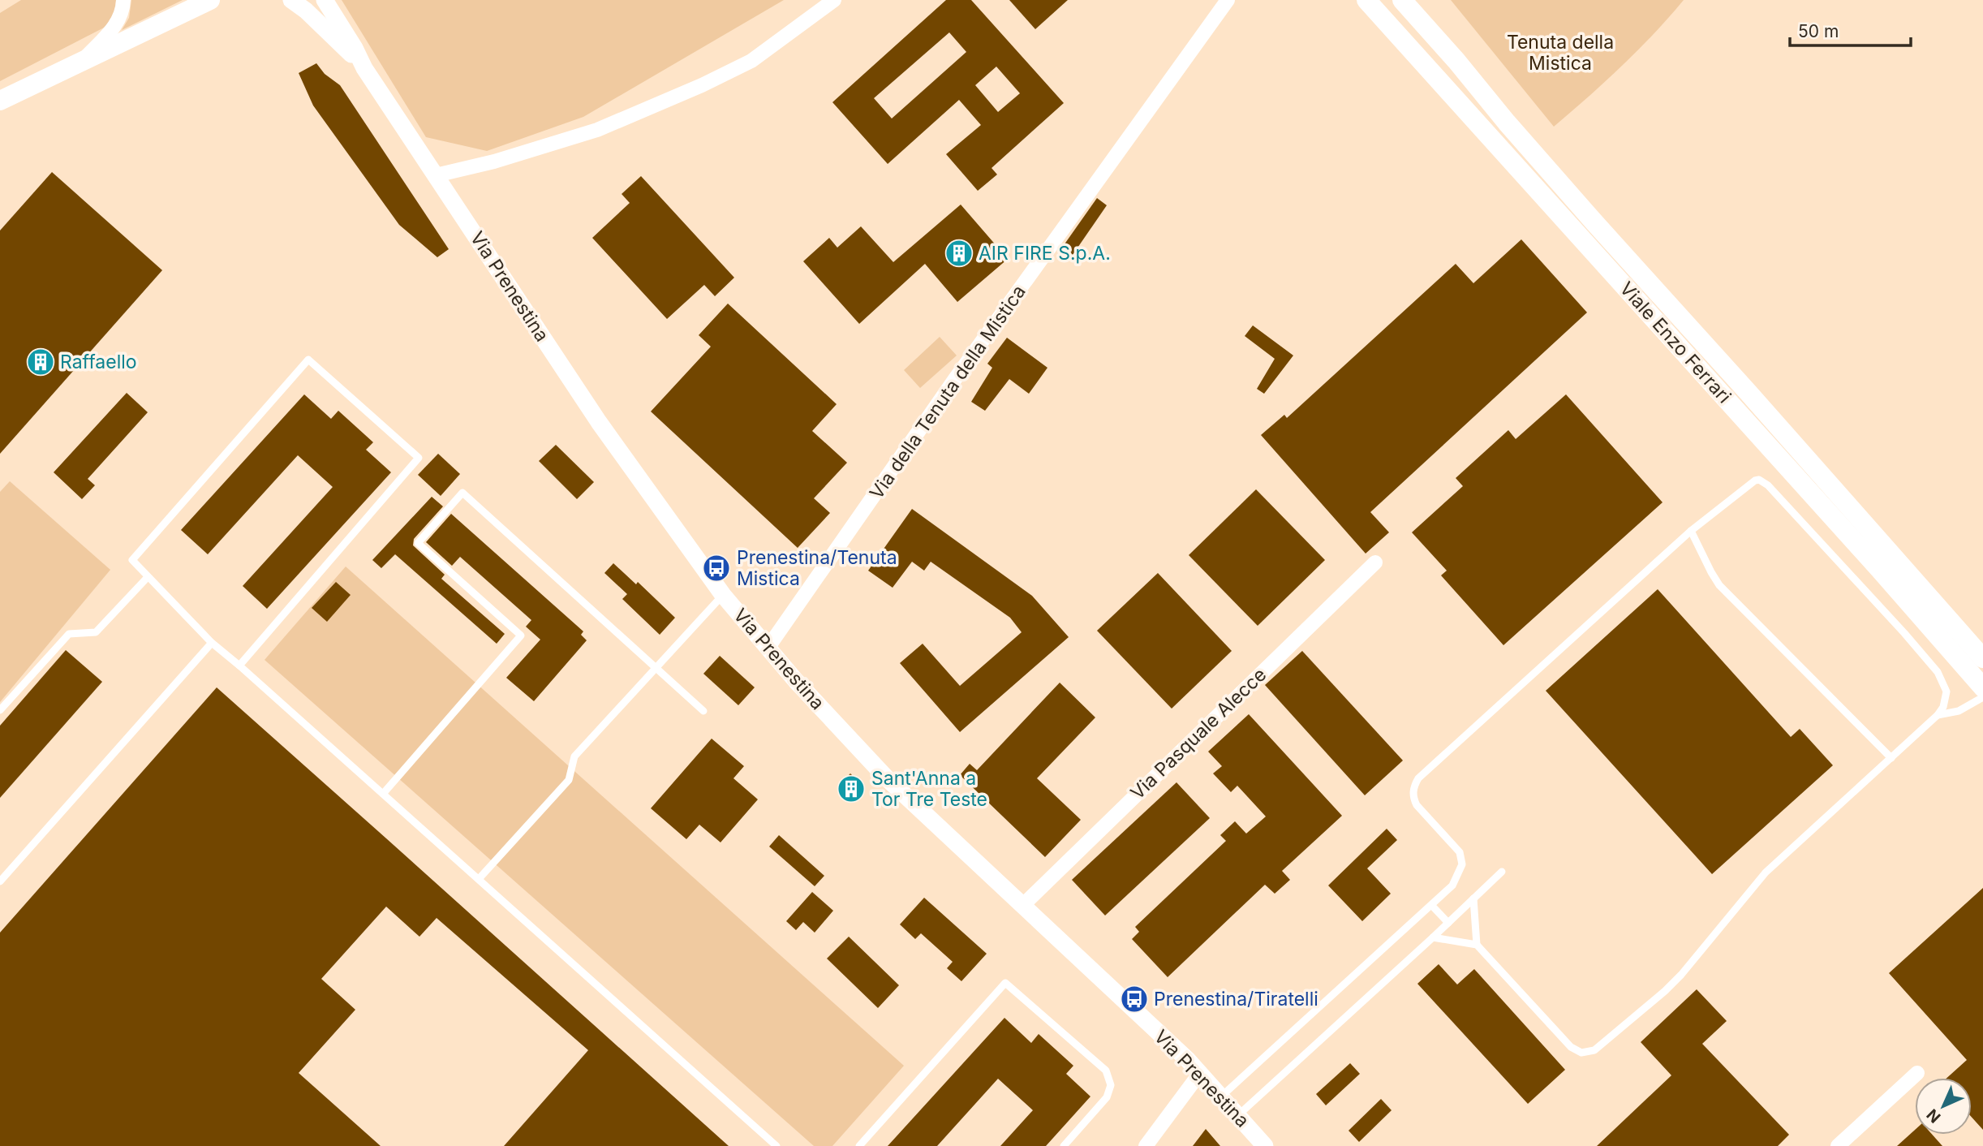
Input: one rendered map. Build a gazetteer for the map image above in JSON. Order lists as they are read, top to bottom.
{
  "streets": {
    "main road": ["Viale Enzo Ferrari"],
    "street": ["Via Prenestina", "Via della Tenuta della Mistica", "Via Pasquale Alecce"]
  },
  "crossings": [
    ["Via Prenestina", "Via della Tenuta della Mistica"],
    ["Via Prenestina", "Via Pasquale Alecce"]
  ],
  "parks": ["Tenuta della Mistica"],
  "places": {
    "building": ["AIR FIRE S.p.A.", "Raffaello", "Sant'Anna a Tor Tre Teste"],
    "bus stop": ["Prenestina/Tenuta Mistica", "Prenestina/Tiratelli"]
  },
  "scale_bar": "50 m",
  "north": "bottom left"
}
